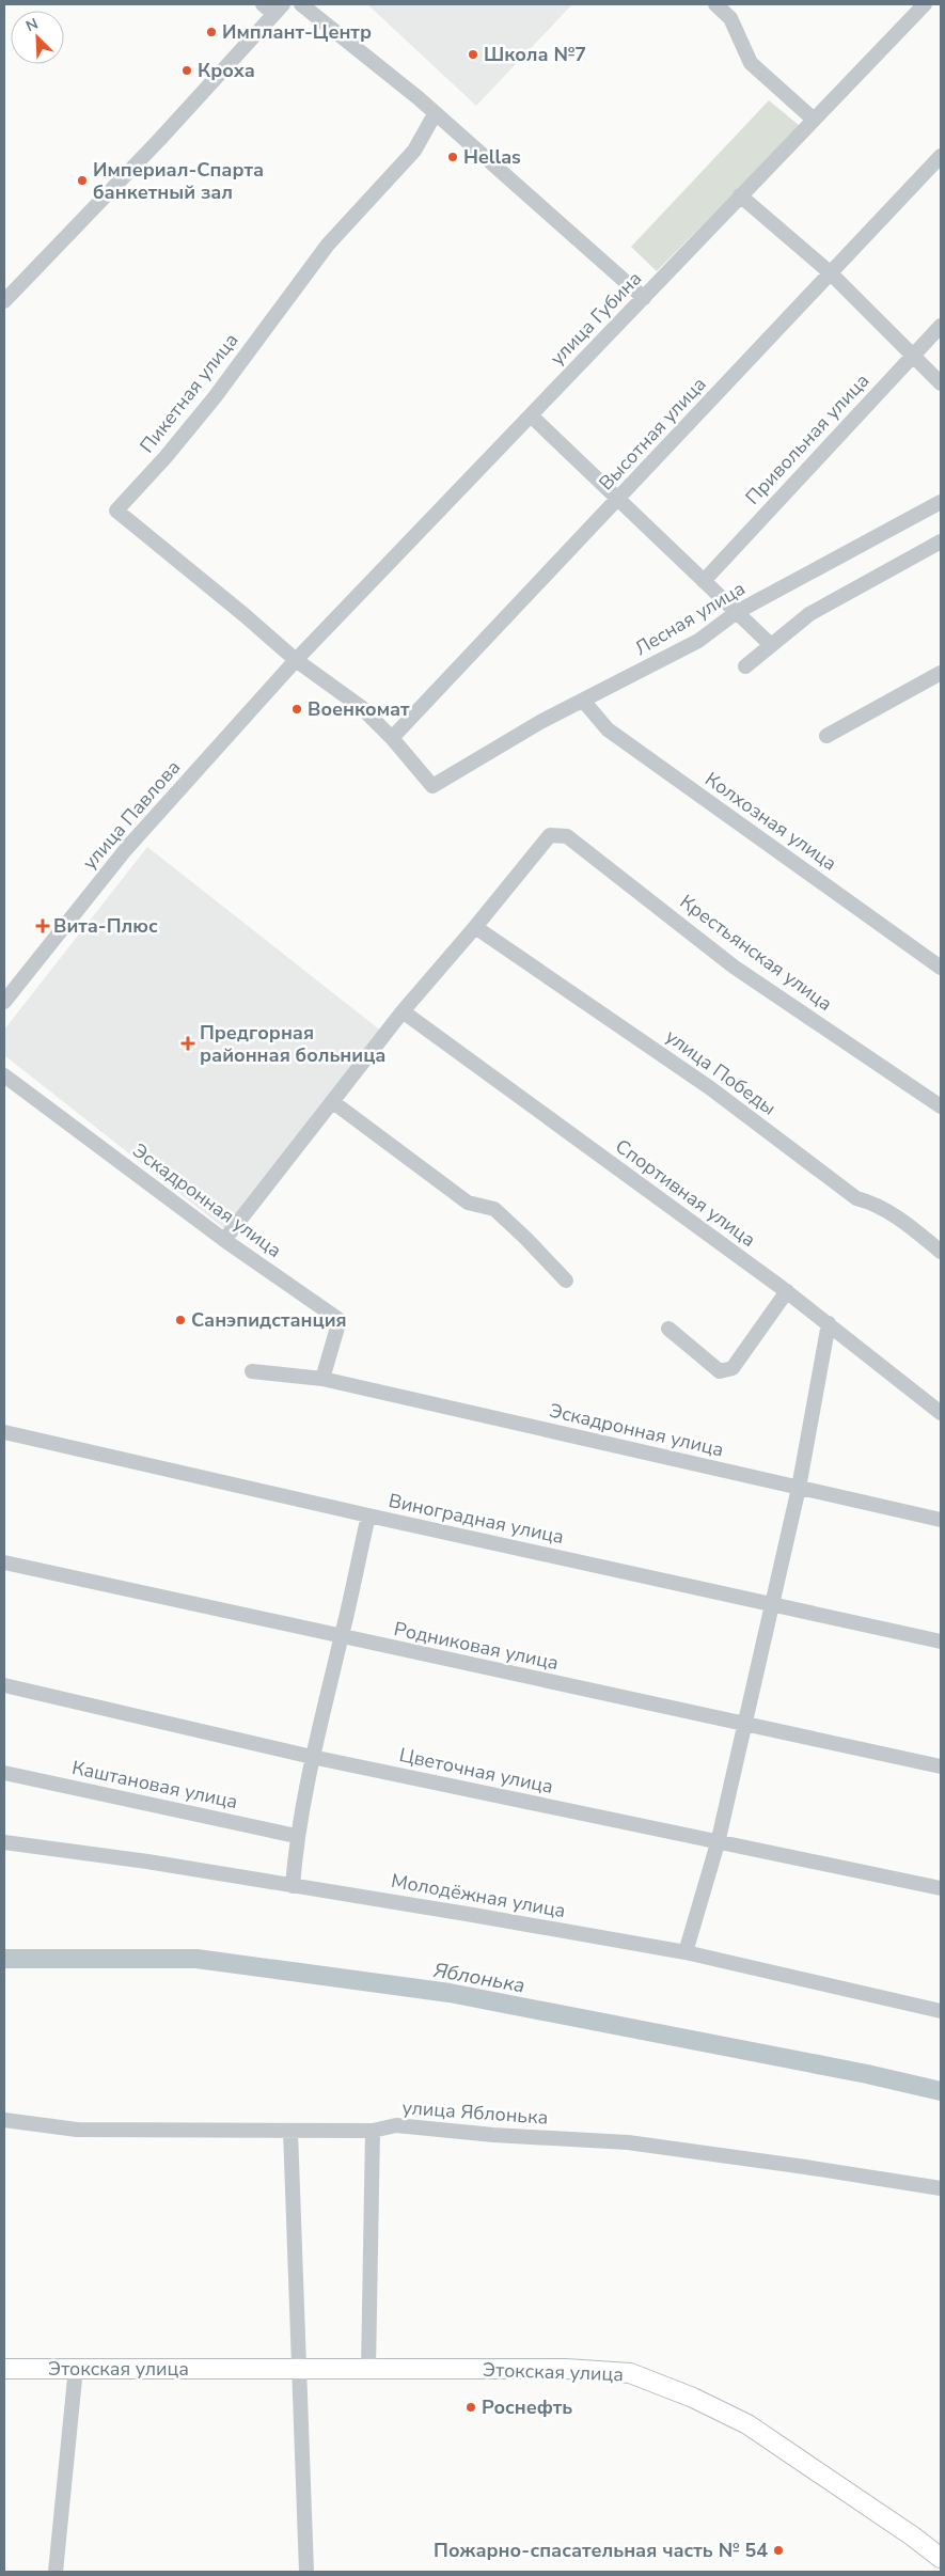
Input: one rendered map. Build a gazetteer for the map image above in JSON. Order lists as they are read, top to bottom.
{
  "streets": {
    "main road": ["Этокская улица"],
    "street": [
      "улица Губина",
      "Пикетная улица",
      "Высотная улица",
      "Привольная улица",
      "Лесная улица",
      "улица Павлова",
      "Колхозная улица",
      "Крестьянская улица",
      "улица Победы",
      "Спортивная улица",
      "Эскадронная улица",
      "Виноградная улица",
      "Родниковая улица",
      "Цветочная улица",
      "Каштановая улица",
      "Молодёжная улица",
      "улица Яблонька"
    ]
  },
  "crossings": [
    ["улица Губина", "Пикетная улица"],
    ["улица Губина", "улица Павлова"],
    ["Пикетная улица", "улица Павлова"],
    ["Высотная улица", "Лесная улица"],
    ["Лесная улица", "Колхозная улица"],
    ["Крестьянская улица", "улица Победы"]
  ],
  "water": ["Яблонька"],
  "places": {
    "other": [
      "Имплант-Центр",
      "Школа №7",
      "Кроха",
      "Hellas",
      "Империал-Спарта банкетный зал",
      "Военкомат",
      "Санэпидстанция",
      "Роснефть",
      "Пожарно-спасательная часть № 54"
    ],
    "health": ["Вита-Плюс", "Предгорная районная больница"]
  },
  "north": "top left"
}
